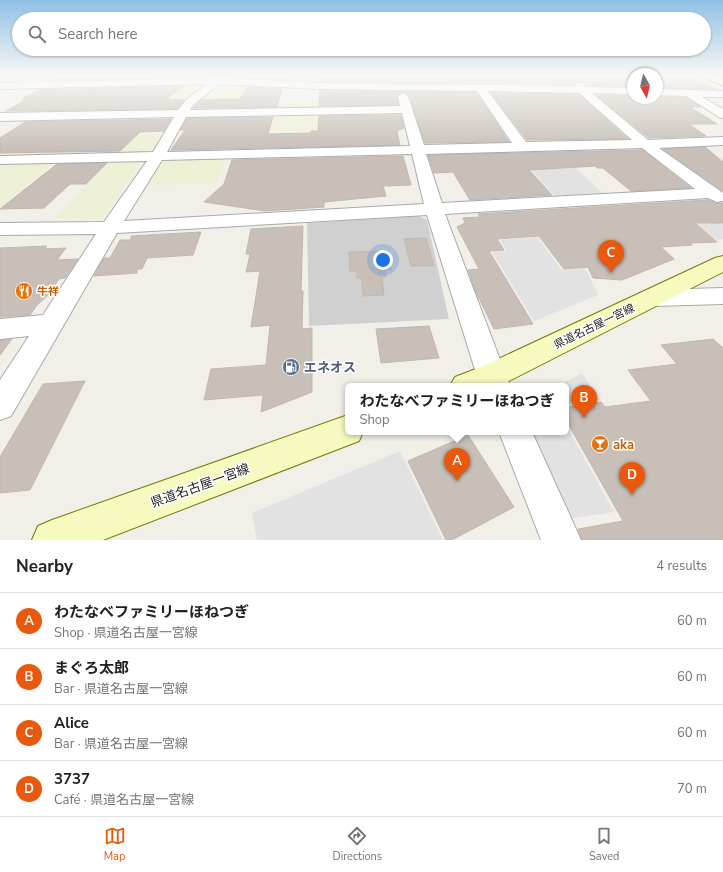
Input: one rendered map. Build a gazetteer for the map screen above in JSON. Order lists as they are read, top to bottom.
{
  "streets": {
    "main road": ["県道名古屋一宮線"]
  },
  "places": {
    "restaurant": ["牛祥"],
    "fuel station": ["エネオス"],
    "bar": ["aka"]
  },
  "north": "bottom",
  "page": {
    "search": "Search here",
    "pins": [
      "C",
      "B",
      "A",
      "D"
    ],
    "popup": ["わたなべファミリーほねつぎ", "Shop"],
    "heading": ["Nearby", "4 results"],
    "list": [
      {
        "mark": "A",
        "name": "わたなべファミリーほねつぎ",
        "note": "Shop · 県道名古屋一宮線",
        "value": "60 m"
      },
      {
        "mark": "B",
        "name": "まぐろ太郎",
        "note": "Bar · 県道名古屋一宮線",
        "value": "60 m"
      },
      {
        "mark": "C",
        "name": "Alice",
        "note": "Bar · 県道名古屋一宮線",
        "value": "60 m"
      },
      {
        "mark": "D",
        "name": "3737",
        "note": "Café · 県道名古屋一宮線",
        "value": "70 m"
      }
    ],
    "nav": ["Map", "Directions", "Saved"]
  }
}
